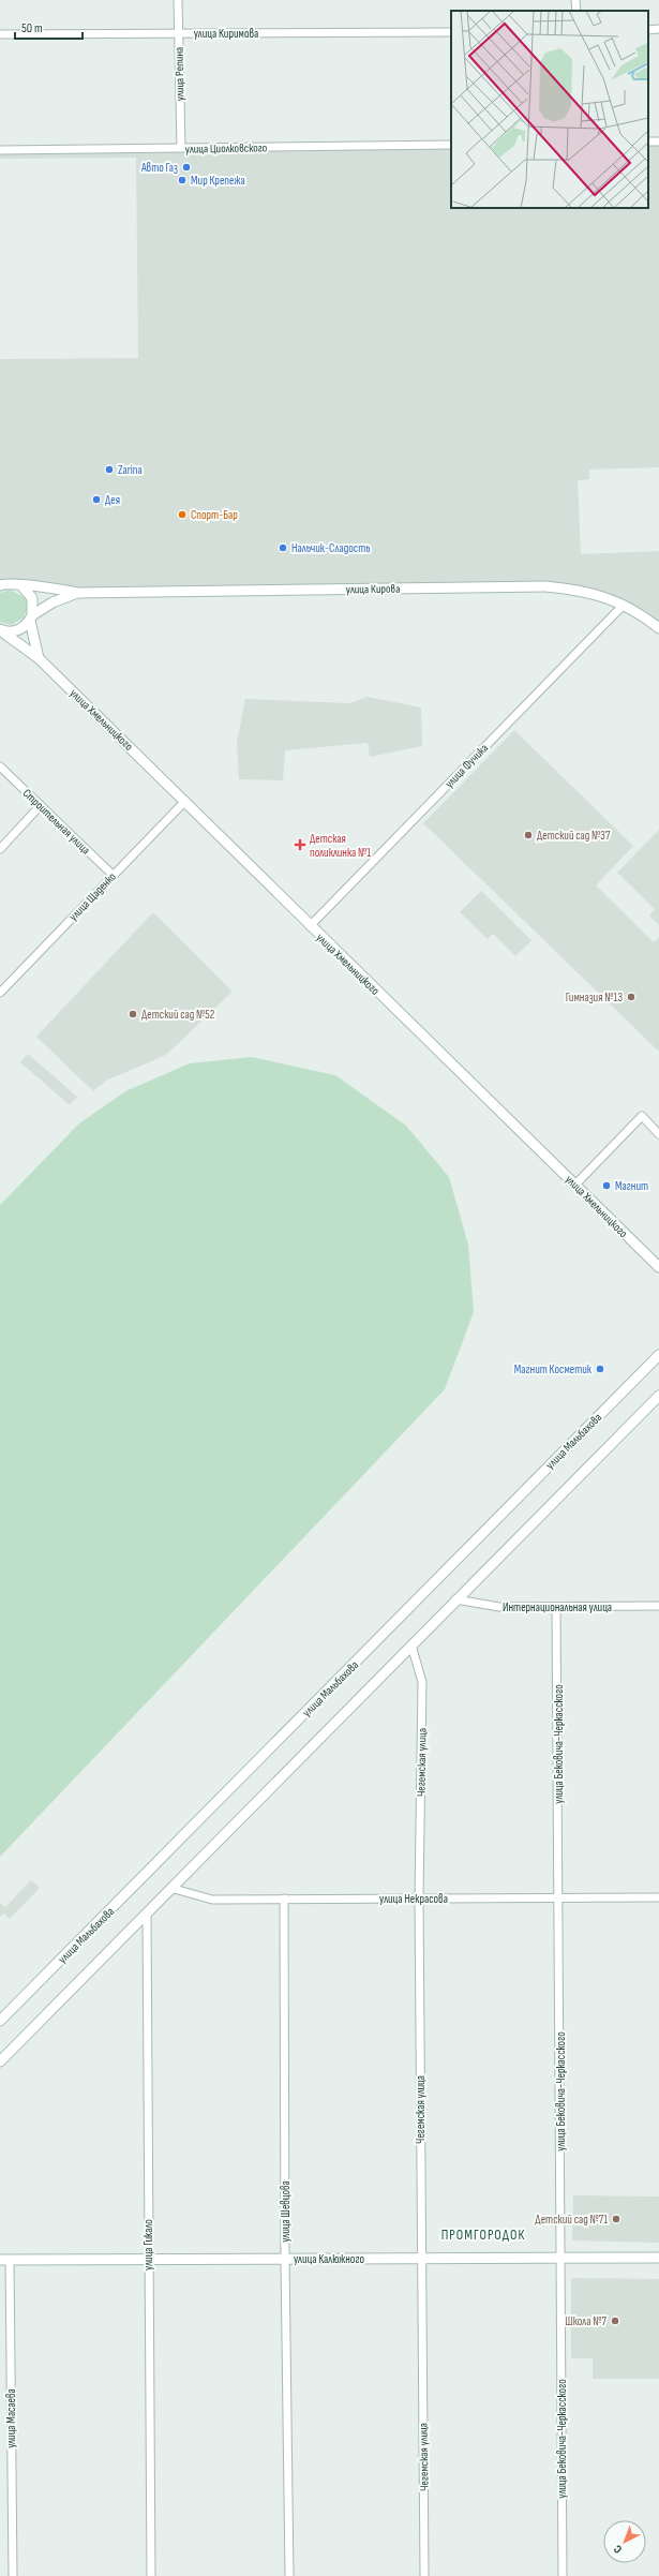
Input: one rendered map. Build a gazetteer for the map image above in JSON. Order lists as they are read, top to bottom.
{
  "streets": {
    "main road": [
      "улица Кирова",
      "улица Хмельницкого",
      "улица Мальбахова",
      "улица Калюжного"
    ],
    "street": [
      "улица Киримова",
      "улица Репина",
      "улица Циолковского",
      "улица Фучика",
      "Строительная улица",
      "улица Щаденко",
      "Интернациональная улица",
      "улица Бековича-Черкасского",
      "Чегемская улица",
      "улица Некрасова",
      "улица Шевцова",
      "улица Гикало",
      "улица Масаева"
    ]
  },
  "crossings": [
    ["улица Киримова", "улица Репина"],
    ["улица Репина", "улица Циолковского"],
    ["улица Кирова", "улица Фучика"],
    ["улица Хмельницкого", "улица Фучика"],
    ["улица Хмельницкого", "улица Щаденко"],
    ["Строительная улица", "улица Щаденко"],
    ["Интернациональная улица", "улица Бековича-Черкасского"],
    ["улица Бековича-Черкасского", "улица Некрасова"],
    ["улица Бековича-Черкасского", "улица Калюжного"],
    ["Чегемская улица", "улица Некрасова"],
    ["Чегемская улица", "улица Калюжного"],
    ["улица Некрасова", "улица Шевцова"],
    ["улица Шевцова", "улица Калюжного"],
    ["улица Гикало", "улица Калюжного"],
    ["улица Калюжного", "улица Масаева"]
  ],
  "districts": ["ПРОМГОРОДОК"],
  "places": {
    "other": [
      "Авто Газ",
      "Мир Крепежа",
      "Zarina",
      "Дея",
      "Спорт-Бар",
      "Нальчик-Сладость",
      "Детский сад №37",
      "Гимназия №13",
      "Детский сад №52",
      "Магнит",
      "Магнит Косметик",
      "Детский сад №71",
      "Школа №7"
    ],
    "health": ["Детская поликлинка №1"]
  },
  "scale_bar": "50 m",
  "north": "bottom left"
}
